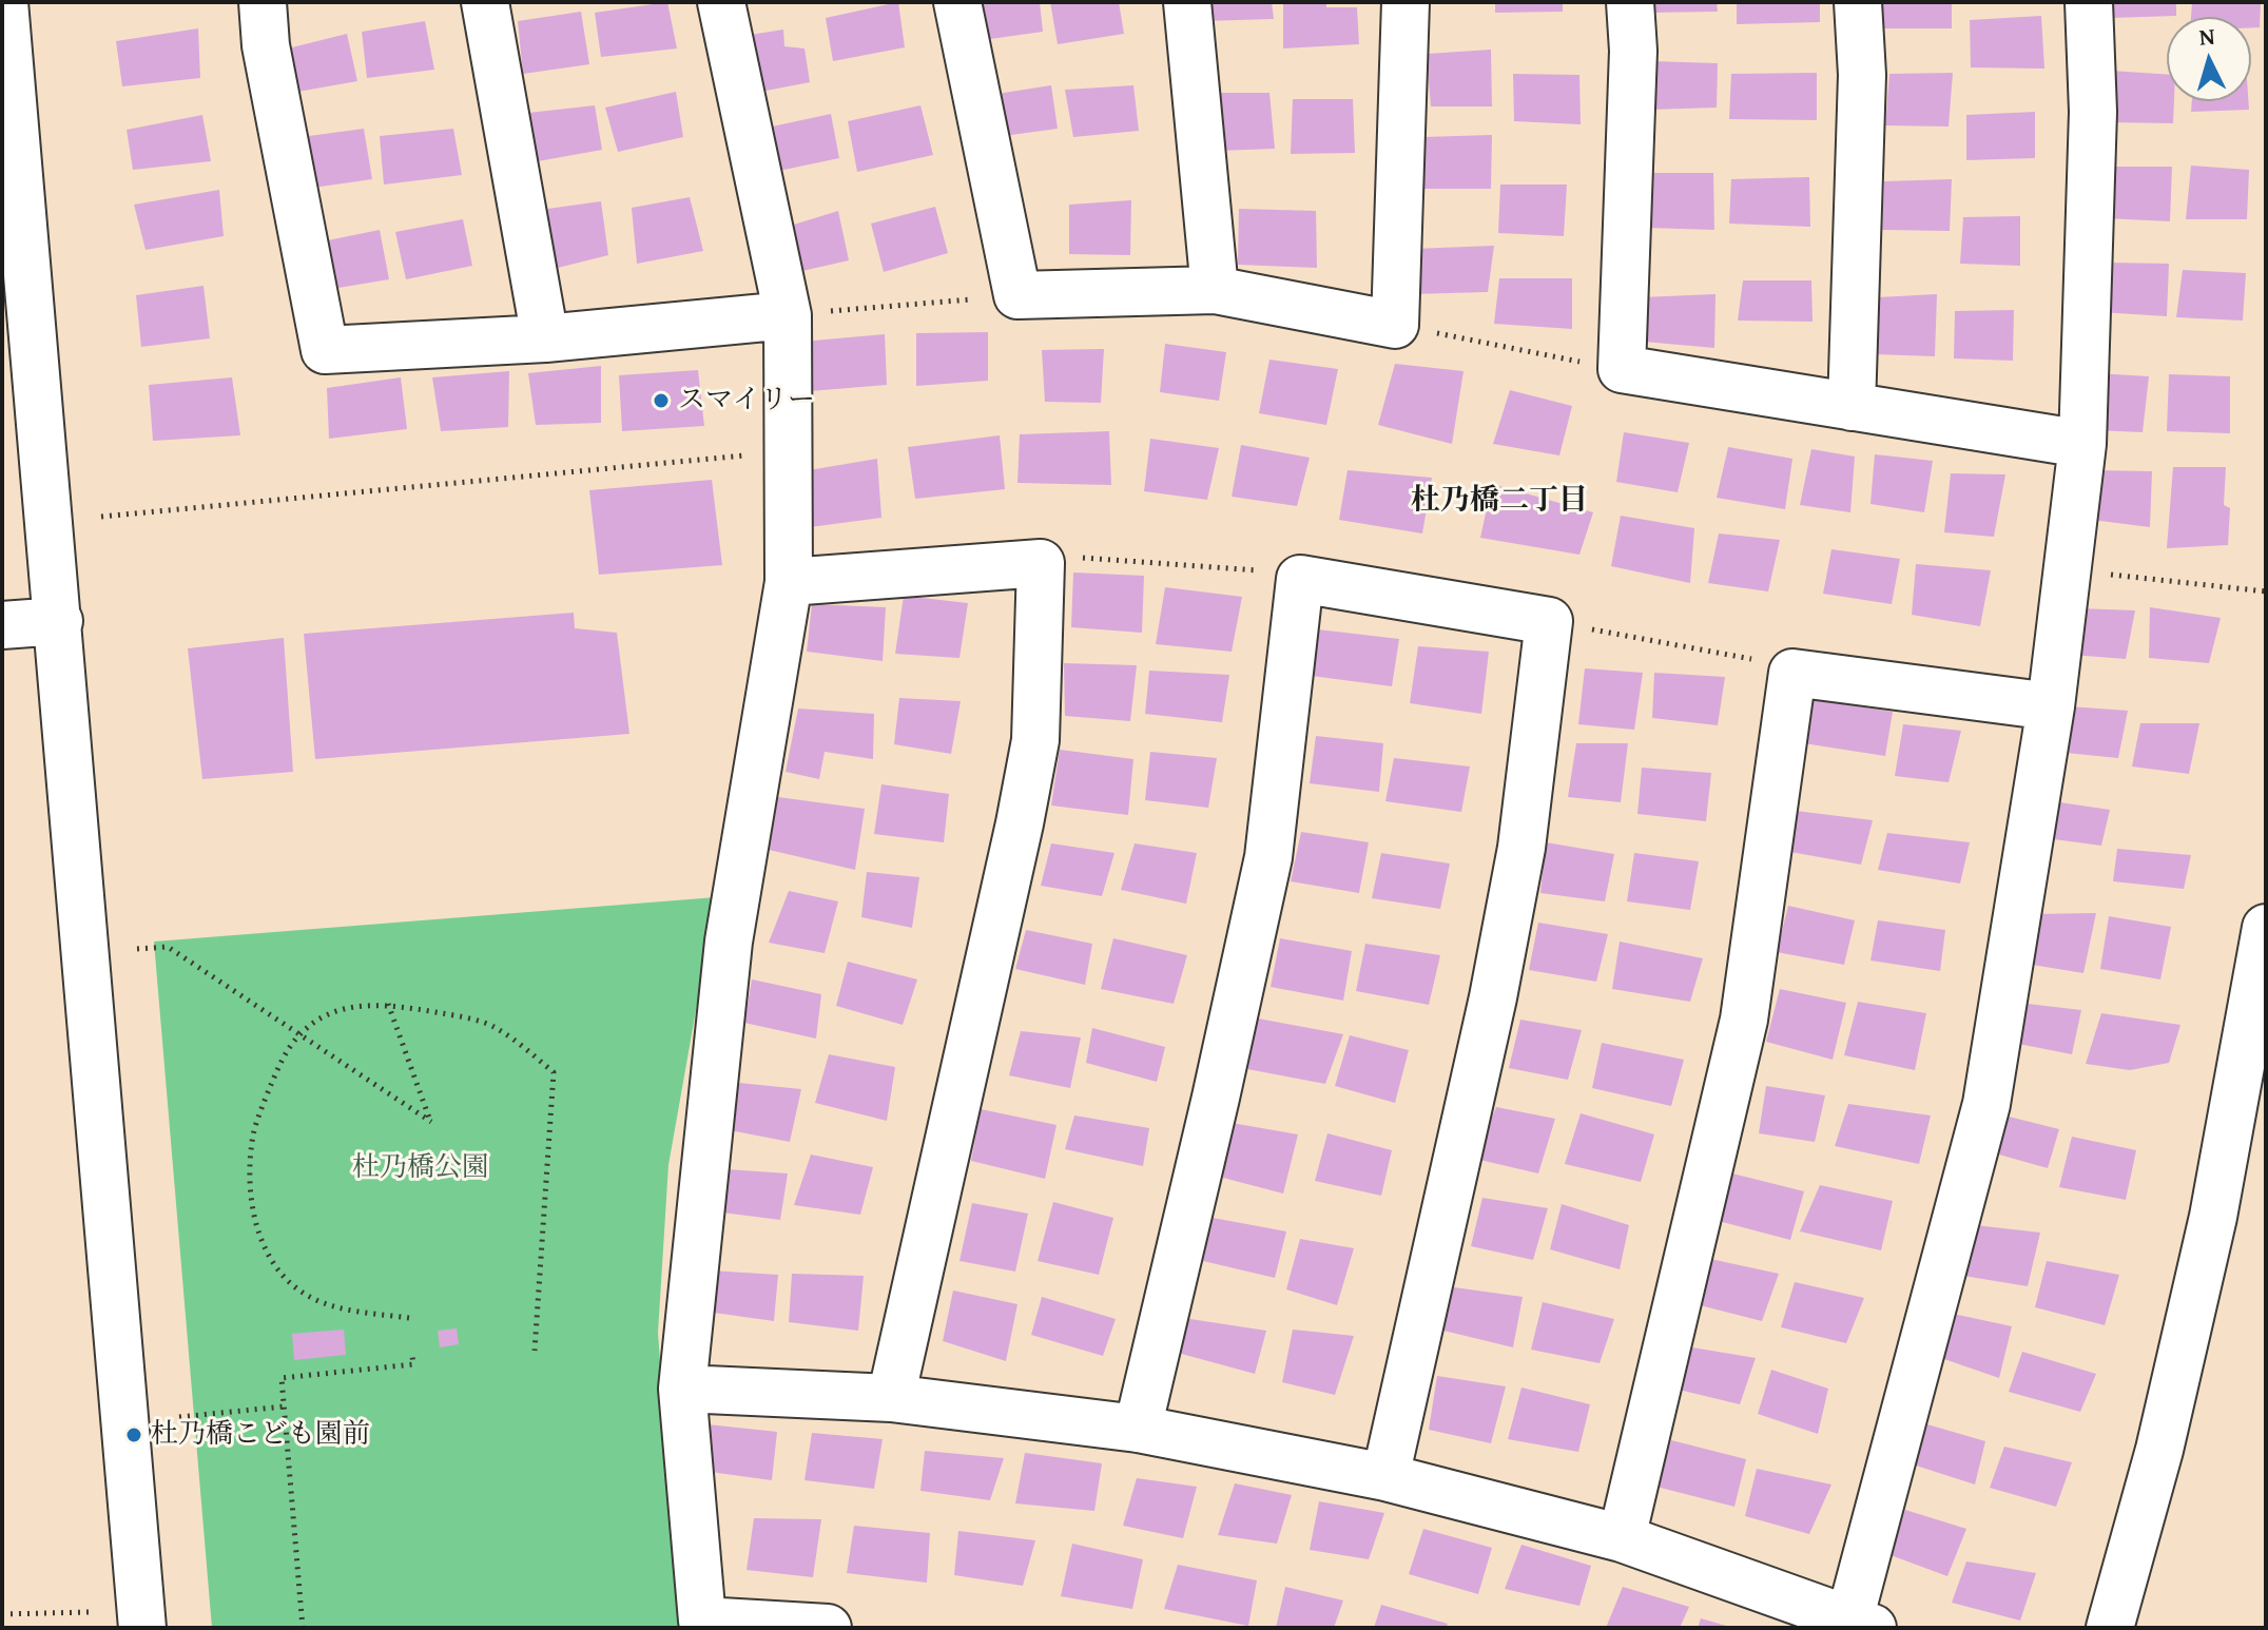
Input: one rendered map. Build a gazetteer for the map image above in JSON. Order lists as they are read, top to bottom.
{
  "districts": ["杜乃橋二丁目"],
  "parks": ["杜乃橋公園"],
  "places": ["スマイリー", "杜乃橋こども園前"],
  "north": "top"
}
